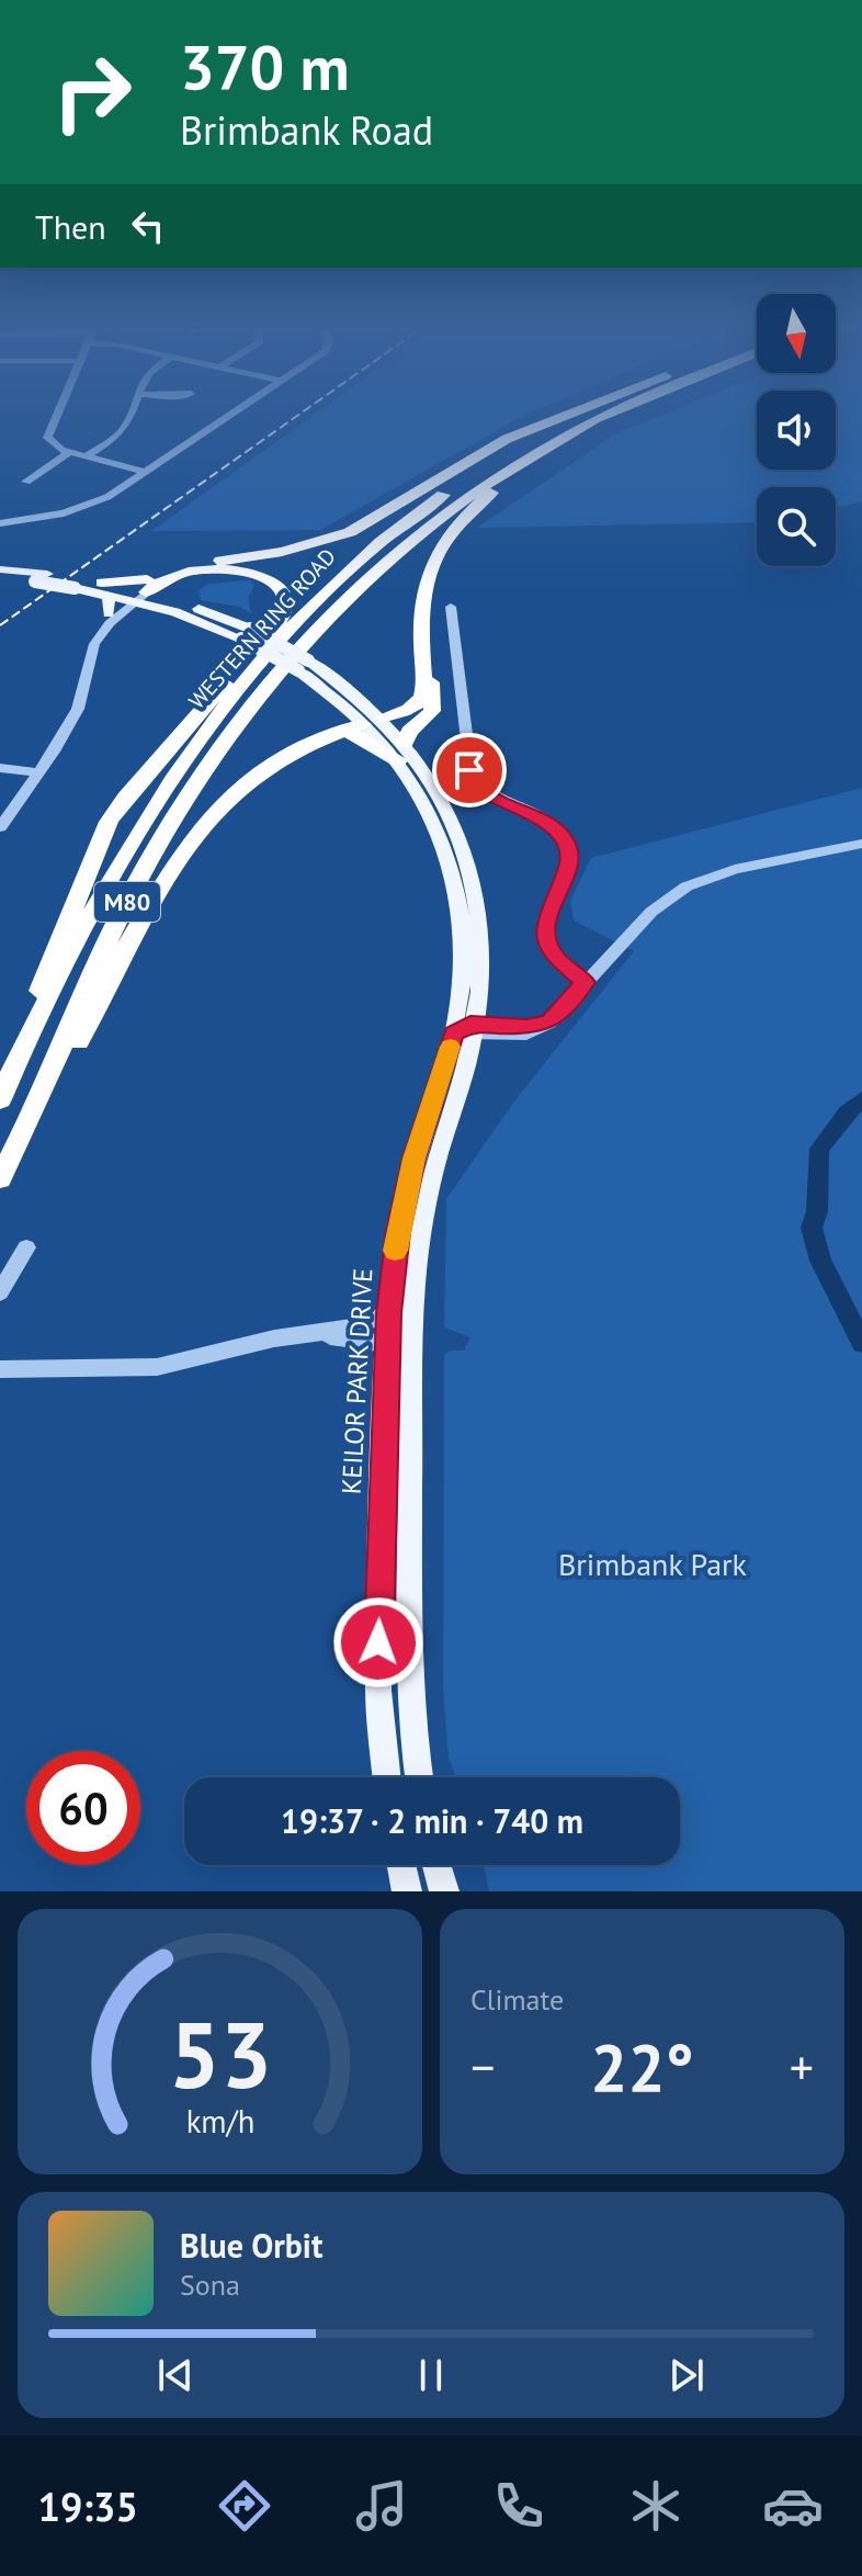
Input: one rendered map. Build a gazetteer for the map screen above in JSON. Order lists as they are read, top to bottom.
{
  "streets": {
    "highway": ["WESTERN RING ROAD", "M80"],
    "main road": ["KEILOR PARK DRIVE"]
  },
  "parks": ["Brimbank Park"],
  "north": "bottom",
  "page": {
    "turn": ["370 m", "Brimbank Road"],
    "then": "Then",
    "limit": "60",
    "trip": "19:37 · 2 min · 740 m",
    "tile": "Climate",
    "heat": ["−", "22°", "+"],
    "song": ["Blue Orbit", "Sona"],
    "tabs": "19:35",
    "gauge": ["53", "km/h"]
  }
}
